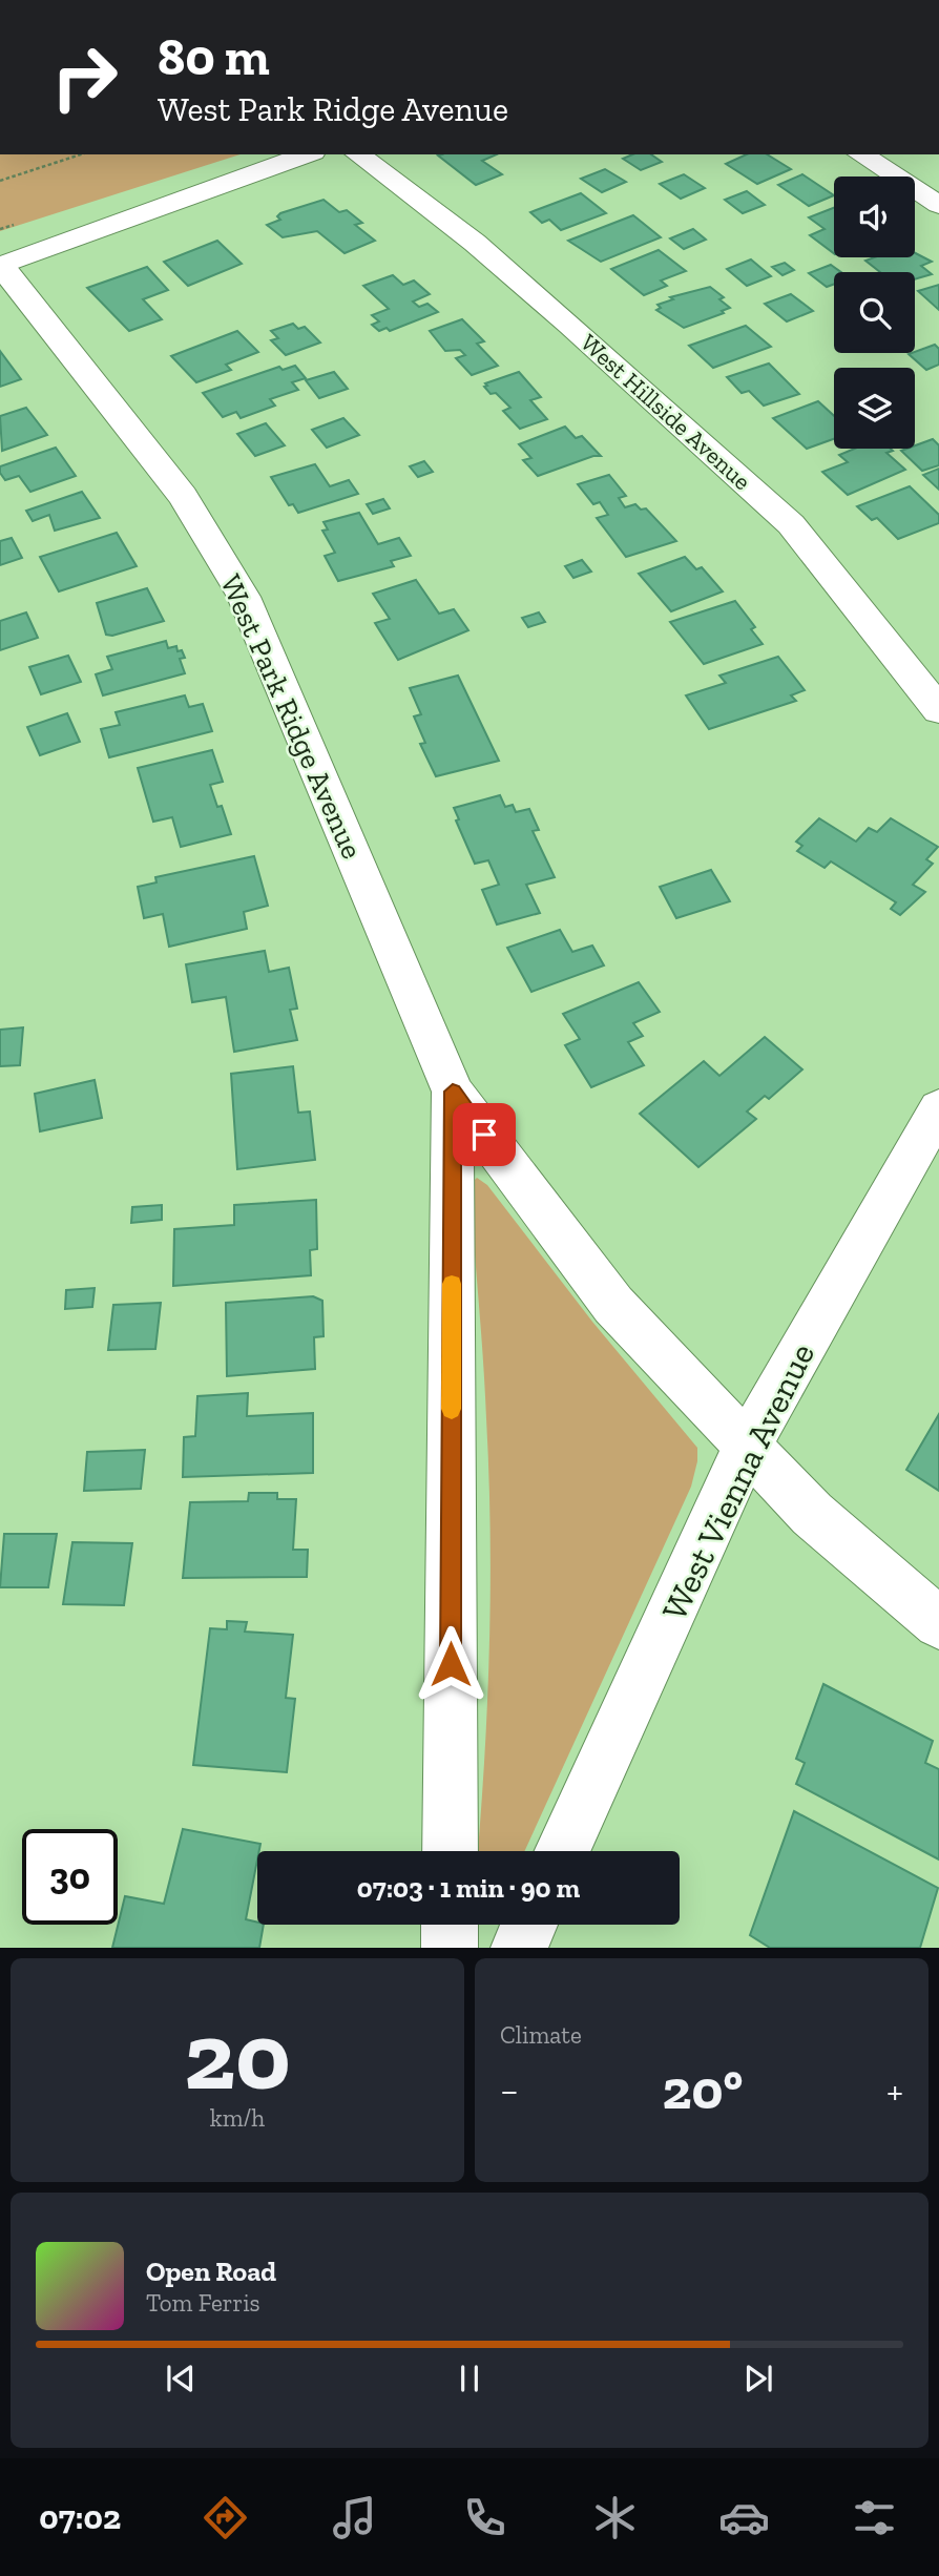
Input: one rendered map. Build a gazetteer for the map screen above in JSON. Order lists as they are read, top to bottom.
{
  "streets": {
    "street": ["West Hillside Avenue", "West Park Ridge Avenue", "West Vienna Avenue"]
  },
  "crossings": [
    ["West Park Ridge Avenue", "West Vienna Avenue"]
  ],
  "page": {
    "turn": ["80 m", "West Park Ridge Avenue"],
    "limit": "30",
    "trip": "07:03 · 1 min · 90 m",
    "tile": [
      ["20", "km/h"],
      "Climate"
    ],
    "heat": ["−", "20°", "+"],
    "song": ["Open Road", "Tom Ferris"],
    "tabs": "07:02"
  }
}
